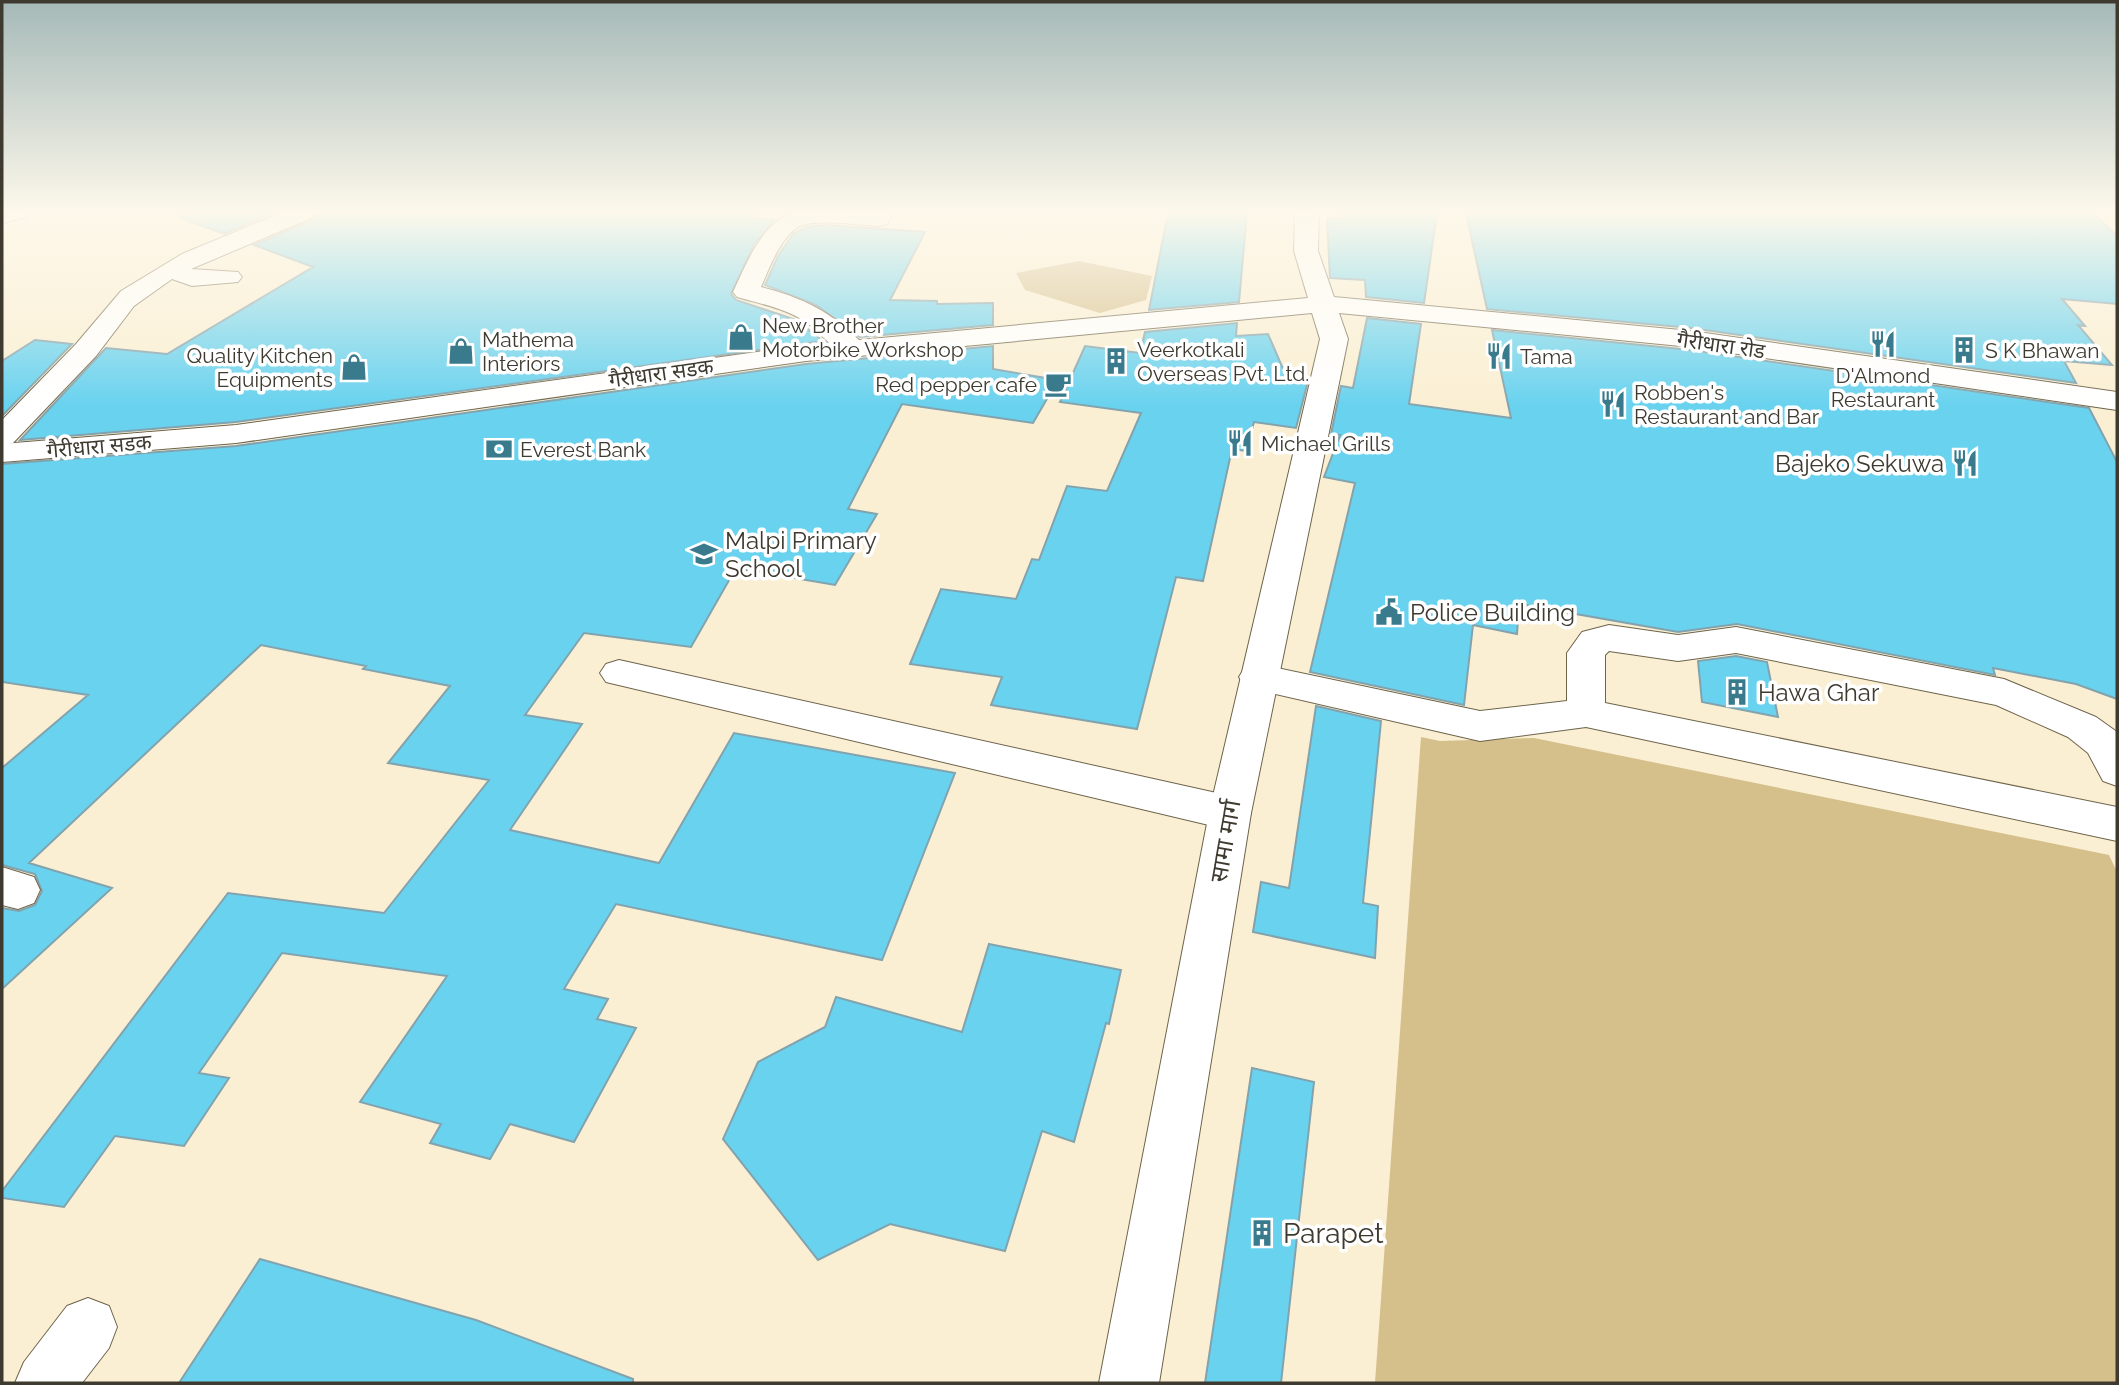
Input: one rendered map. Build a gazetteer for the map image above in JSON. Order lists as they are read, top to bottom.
{
  "streets": {
    "main road": ["गैरीधारा रोड", "गैरीधारा सडक", "सामा मार्ग"]
  },
  "crossings": [
    ["गैरीधारा रोड", "गैरीधारा सडक"],
    ["गैरीधारा रोड", "सामा मार्ग"],
    ["गैरीधारा सडक", "सामा मार्ग"]
  ],
  "places": {
    "shop": ["New Brother Motorbike Workshop", "Mathema Interiors", "Quality Kitchen Equipments"],
    "restaurant": [
      "D'Almond Restaurant",
      "Tama",
      "Robben's Restaurant and Bar",
      "Michael Grills",
      "Bajeko Sekuwa"
    ],
    "building": [
      "S K Bhawan",
      "Veerkotkali Overseas Pvt. Ltd.",
      "Hawa Ghar",
      "Parapet"
    ],
    "cafe": ["Red pepper cafe"],
    "bank": ["Everest Bank"],
    "school or university": ["Malpi Primary School"],
    "public building": ["Police Building"]
  }
}
